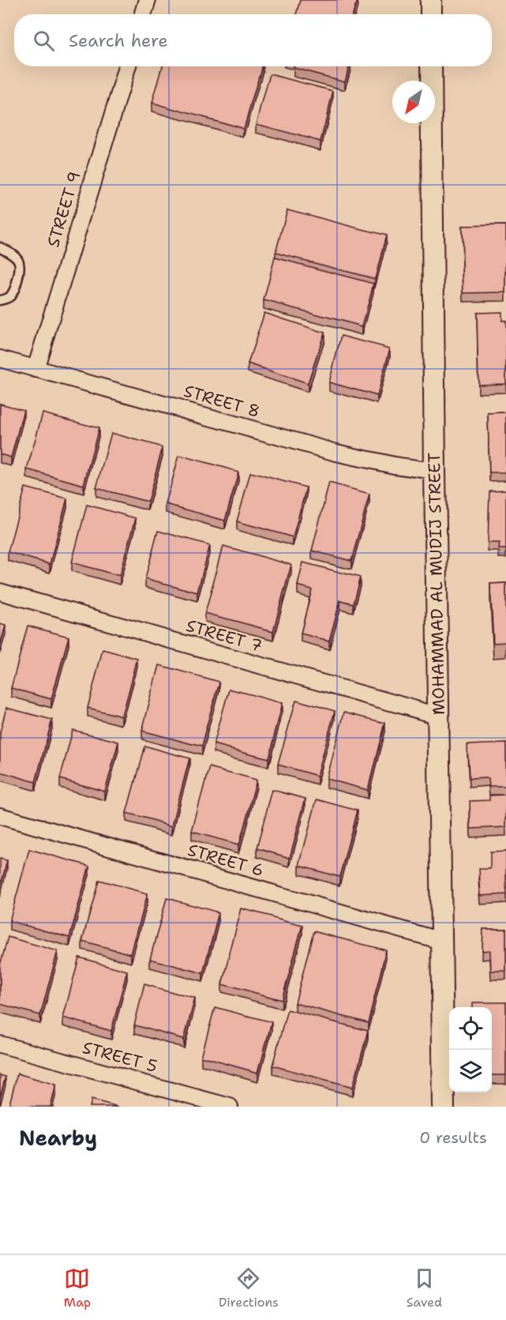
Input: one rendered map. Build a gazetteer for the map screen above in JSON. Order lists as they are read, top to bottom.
{
  "streets": {
    "street": [
      "STREET 9",
      "STREET 8",
      "MOHAMMAD AL MUDIJ STREET",
      "STREET 7",
      "STREET 6",
      "STREET 5"
    ]
  },
  "crossings": [
    ["STREET 9", "STREET 8"],
    ["STREET 8", "MOHAMMAD AL MUDIJ STREET"],
    ["MOHAMMAD AL MUDIJ STREET", "STREET 7"],
    ["MOHAMMAD AL MUDIJ STREET", "STREET 6"]
  ],
  "north": "bottom left",
  "page": {
    "search": "Search here",
    "heading": ["Nearby", "0 results"],
    "nav": ["Map", "Directions", "Saved"]
  }
}
